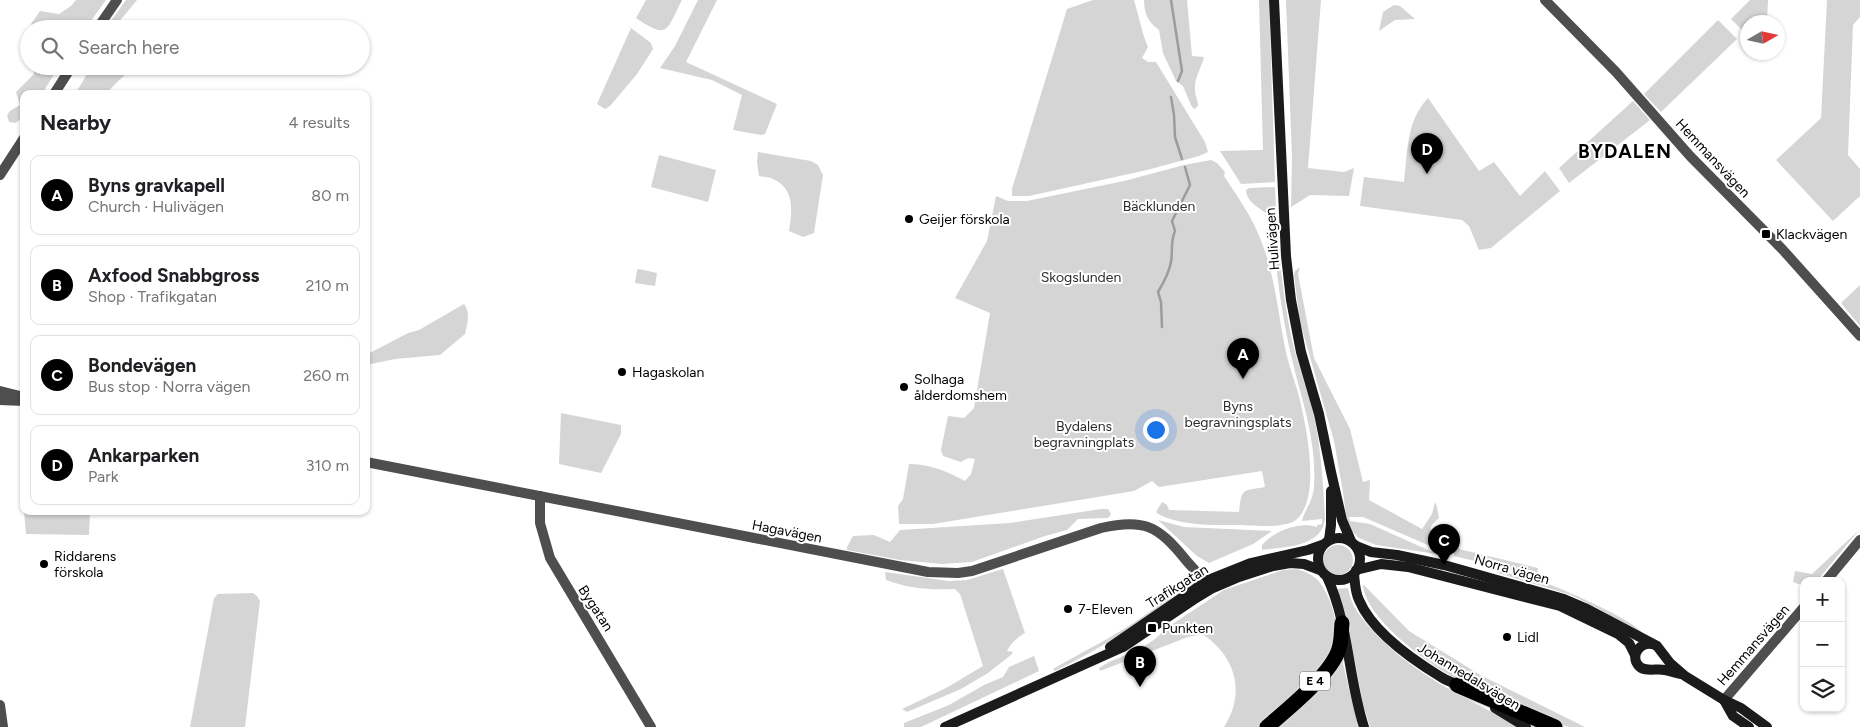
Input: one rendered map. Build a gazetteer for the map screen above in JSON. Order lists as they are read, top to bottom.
{
  "streets": {
    "highway": ["E 4"],
    "main road": [
      "Hulivägen",
      "Norra vägen",
      "Trafikgatan",
      "Johannedalsvägen"
    ],
    "street": ["Hemmansvägen", "Hagavägen", "Bygatan"]
  },
  "crossings": [
    ["Hulivägen", "Norra vägen"],
    ["Hulivägen", "Trafikgatan"],
    ["Hulivägen", "Johannedalsvägen"],
    ["Hagavägen", "Trafikgatan"],
    ["Hagavägen", "Bygatan"],
    ["Norra vägen", "Trafikgatan"],
    ["Norra vägen", "Johannedalsvägen"],
    ["Trafikgatan", "Johannedalsvägen"]
  ],
  "districts": ["BYDALEN"],
  "parks": [
    "Bäcklunden",
    "Skogslunden",
    "Byns begravningsplats",
    "Bydalens begravningplats"
  ],
  "places": {
    "other": [
      "Geijer förskola",
      "Hagaskolan",
      "Solhaga ålderdomshem",
      "Riddarens förskola",
      "7-Eleven",
      "Lidl"
    ],
    "transit": ["Klackvägen", "Punkten"]
  },
  "north": "right",
  "page": {
    "search": "Search here",
    "heading": ["Nearby", "4 results"],
    "pins": [
      "D",
      "A",
      "C",
      "B"
    ],
    "list": [
      {
        "mark": "A",
        "name": "Byns gravkapell",
        "note": "Church · Hulivägen",
        "value": "80 m"
      },
      {
        "mark": "B",
        "name": "Axfood Snabbgross",
        "note": "Shop · Trafikgatan",
        "value": "210 m"
      },
      {
        "mark": "C",
        "name": "Bondevägen",
        "note": "Bus stop · Norra vägen",
        "value": "260 m"
      },
      {
        "mark": "D",
        "name": "Ankarparken",
        "note": "Park",
        "value": "310 m"
      }
    ],
    "map_buttons": ["+", "−"]
  }
}
